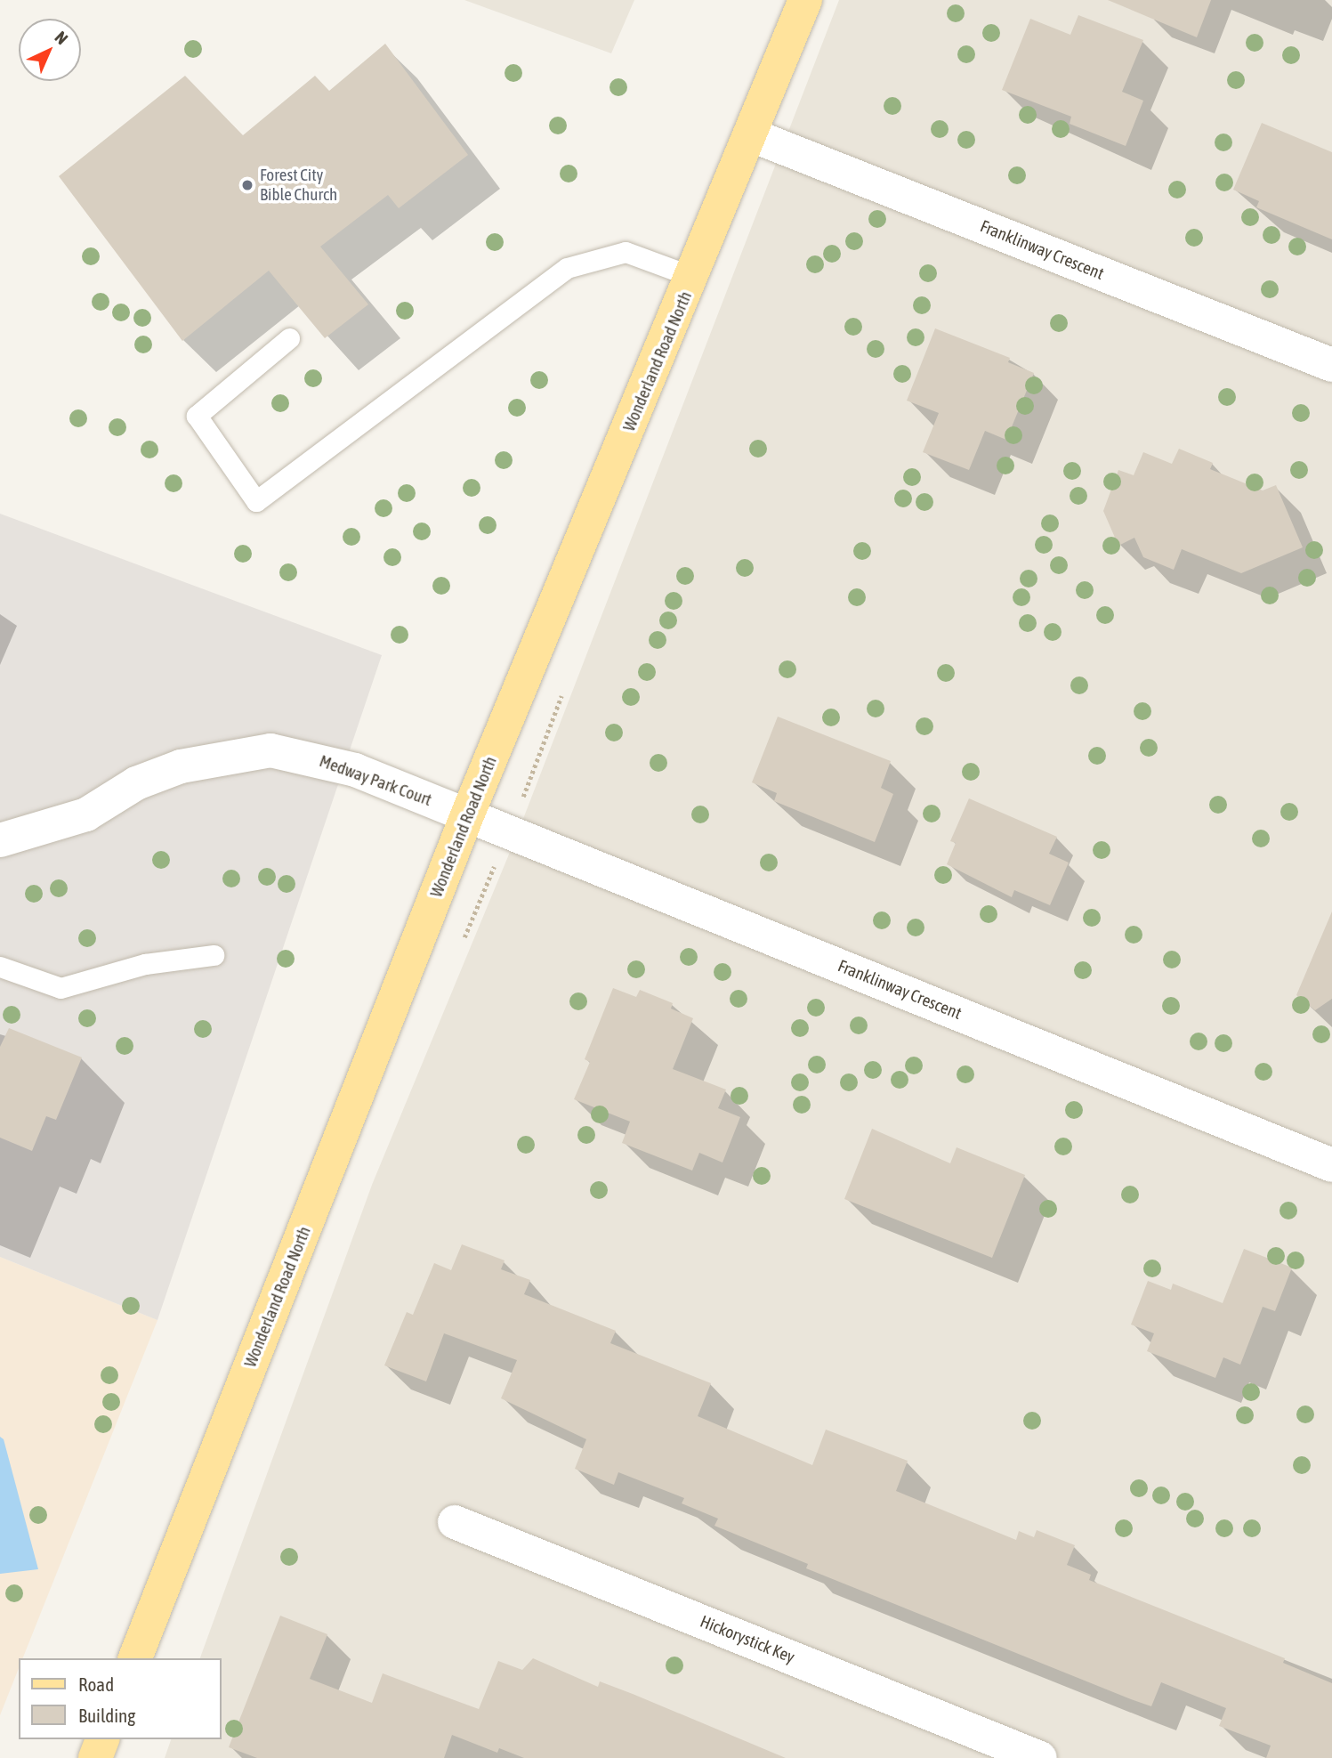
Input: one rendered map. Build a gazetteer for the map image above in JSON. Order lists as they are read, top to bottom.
{
  "streets": {
    "main road": ["Wonderland Road North"],
    "street": ["Franklinway Crescent", "Medway Park Court", "Hickorystick Key"]
  },
  "crossings": [
    ["Franklinway Crescent", "Wonderland Road North"],
    ["Franklinway Crescent", "Medway Park Court"],
    ["Wonderland Road North", "Medway Park Court"]
  ],
  "places": ["Forest City Bible Church"],
  "legend": ["Road", "Building"],
  "north": "top right"
}
